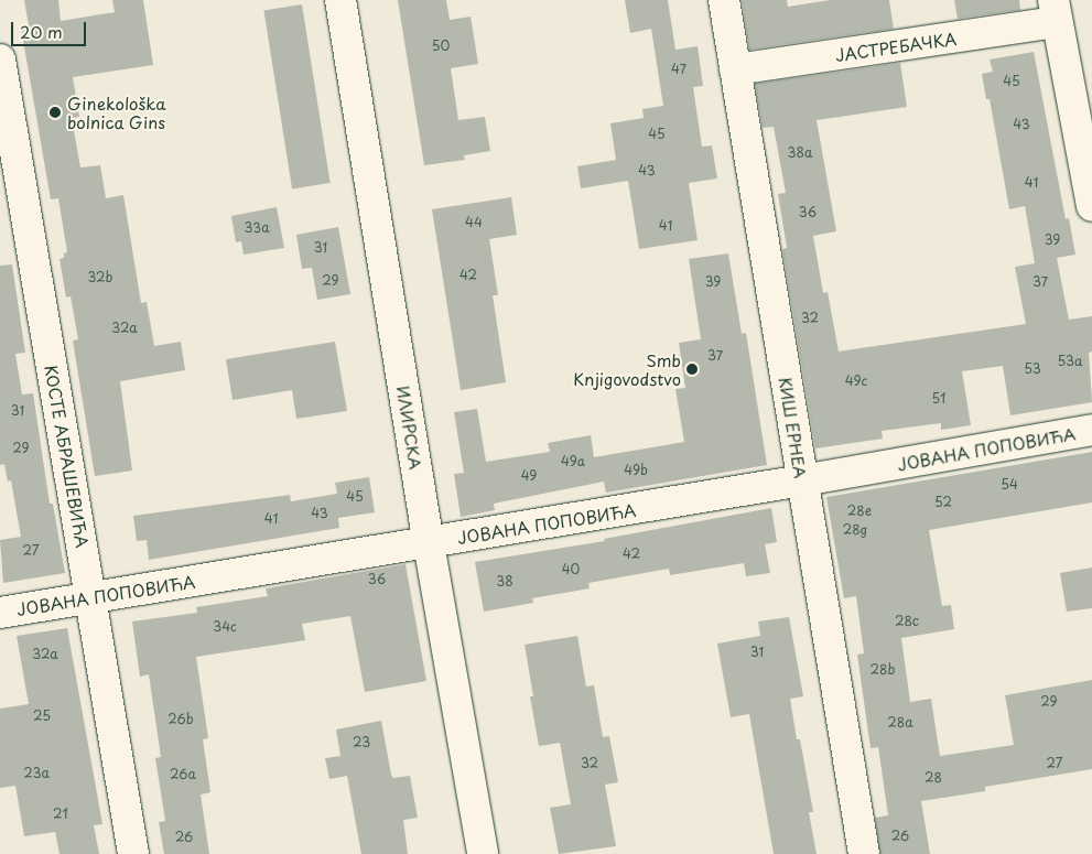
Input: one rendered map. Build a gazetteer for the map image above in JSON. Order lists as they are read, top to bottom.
{
  "streets": {
    "street": [
      "ЈАСТРЕБАЧКА",
      "ИЛИРСКА",
      "КИШ ЕРНЕА",
      "ЈОВАНА ПОПОВИЋА",
      "КОСТЕ АБРАШЕВИЋА"
    ]
  },
  "crossings": [
    ["ЈАСТРЕБАЧКА", "КИШ ЕРНЕА"],
    ["ИЛИРСКА", "ЈОВАНА ПОПОВИЋА"],
    ["КИШ ЕРНЕА", "ЈОВАНА ПОПОВИЋА"],
    ["ЈОВАНА ПОПОВИЋА", "КОСТЕ АБРАШЕВИЋА"]
  ],
  "places": ["Ginekološka bolnica Gins", "Smb Knjigovodstvo"],
  "house_numbers": [
    "50",
    "47",
    "45",
    "43",
    "45",
    "38a",
    "43",
    "41",
    "36",
    "44",
    "41",
    "33a",
    "39",
    "31",
    "42",
    "32b",
    "29",
    "39",
    "37",
    "32",
    "32a",
    "37",
    "53a",
    "53",
    "49c",
    "51",
    "31",
    "29",
    "49a",
    "49b",
    "49",
    "54",
    "45",
    "52",
    "28e",
    "43",
    "41",
    "28g",
    "27",
    "42",
    "40",
    "36",
    "38",
    "28c",
    "34c",
    "31",
    "32a",
    "28b",
    "29",
    "25",
    "26b",
    "28a",
    "23",
    "32",
    "27",
    "23a",
    "26a",
    "28",
    "21",
    "26",
    "26"
  ],
  "scale_bar": "20 m"
}
